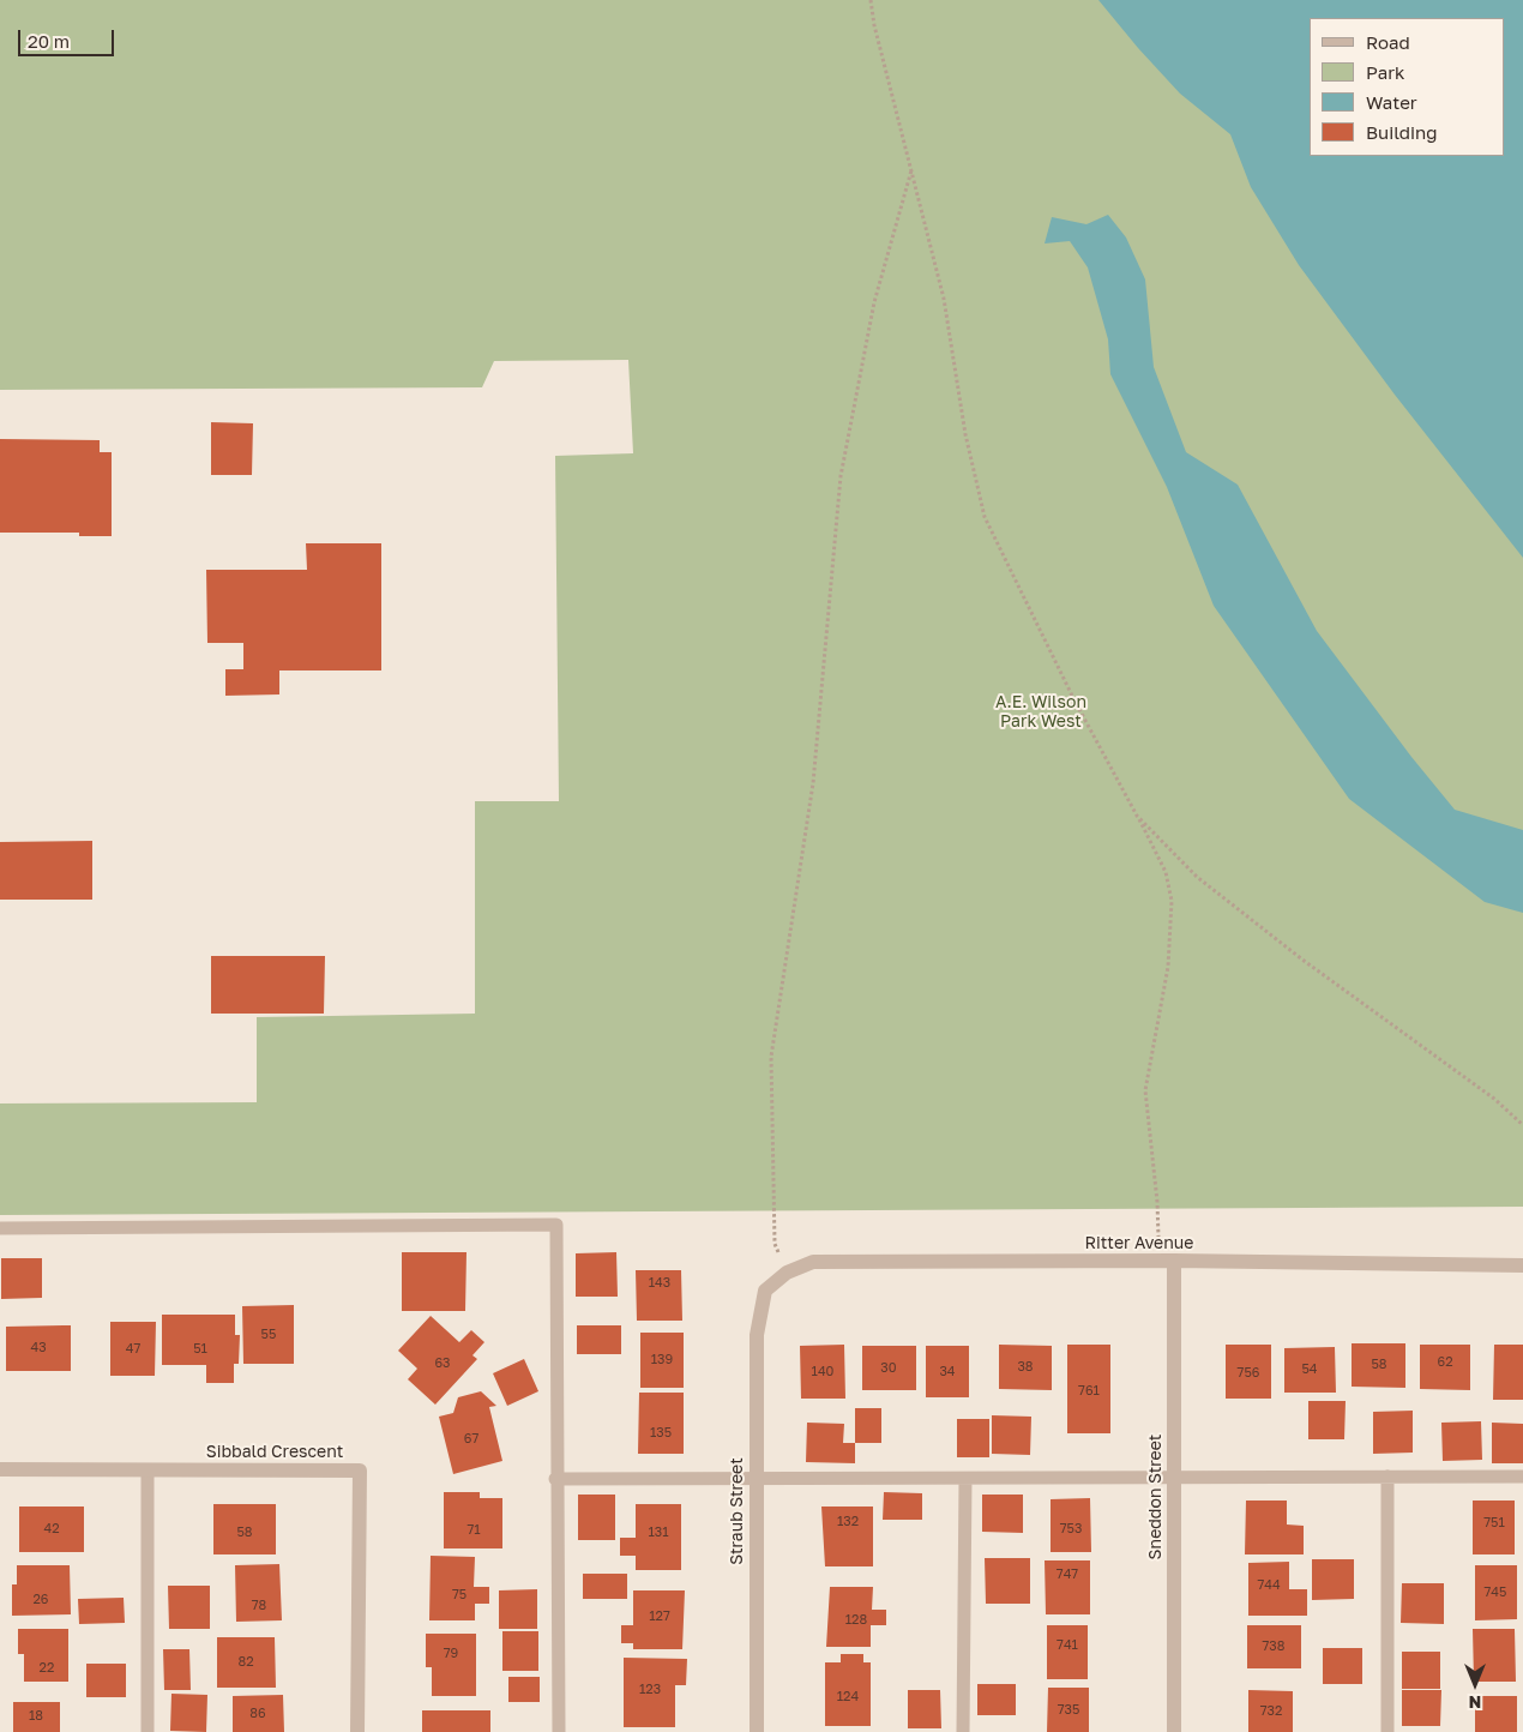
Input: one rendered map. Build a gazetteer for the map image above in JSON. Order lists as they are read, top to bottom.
{
  "streets": {
    "street": [
      "Ritter Avenue",
      "Sibbald Crescent",
      "Sneddon Street",
      "Straub Street"
    ]
  },
  "crossings": [
    ["Ritter Avenue", "Sneddon Street"],
    ["Ritter Avenue", "Straub Street"]
  ],
  "parks": ["A.E. Wilson Park West"],
  "house_numbers": [
    "143",
    "55",
    "43",
    "47",
    "51",
    "139",
    "62",
    "63",
    "58",
    "38",
    "30",
    "54",
    "140",
    "34",
    "756",
    "761",
    "135",
    "67",
    "132",
    "751",
    "42",
    "753",
    "71",
    "58",
    "131",
    "747",
    "744",
    "745",
    "75",
    "26",
    "78",
    "127",
    "128",
    "741",
    "738",
    "79",
    "82",
    "22",
    "123",
    "124",
    "735",
    "732",
    "86",
    "18"
  ],
  "legend": [
    "Road",
    "Park",
    "Water",
    "Building"
  ],
  "scale_bar": "20 m",
  "north": "bottom"
}
